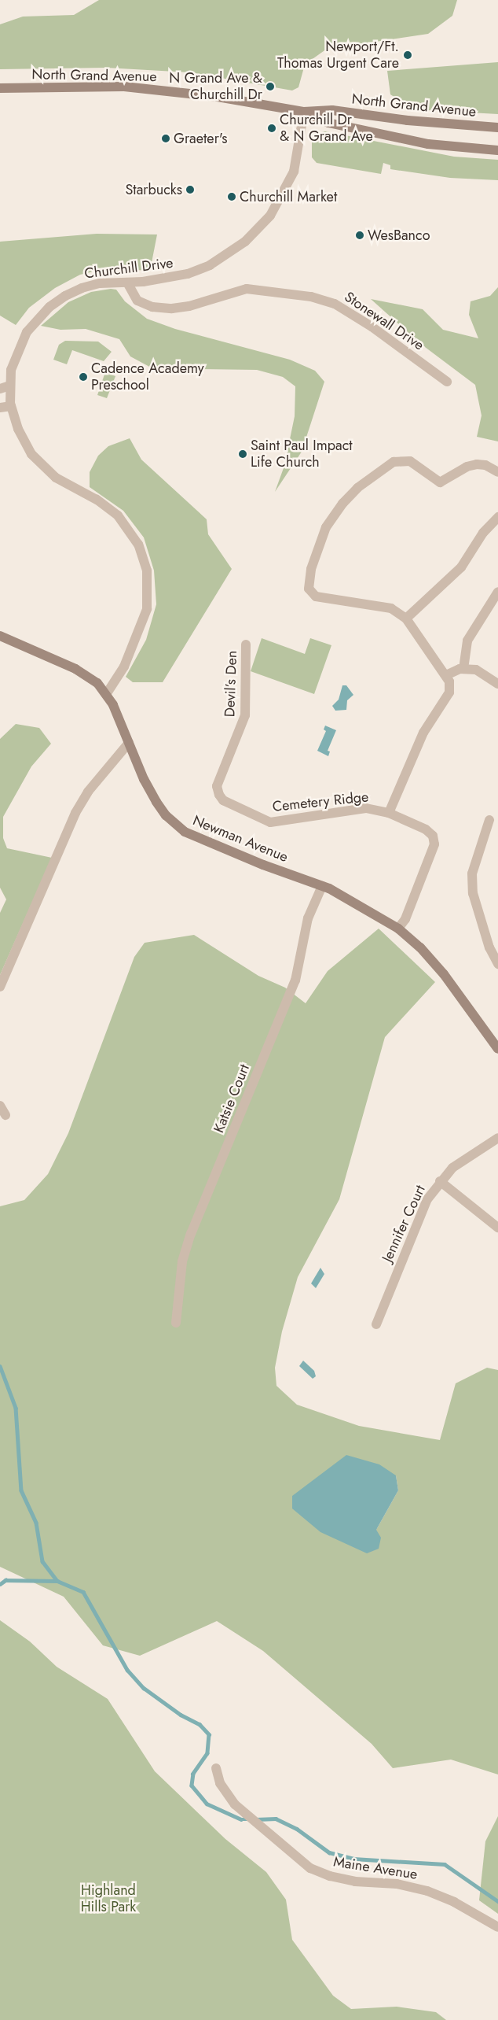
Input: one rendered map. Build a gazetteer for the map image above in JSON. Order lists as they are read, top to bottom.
{
  "streets": {
    "main road": ["North Grand Avenue", "Newman Avenue"],
    "street": [
      "Churchill Drive",
      "Stonewall Drive",
      "Devil’s Den",
      "Cemetery Ridge",
      "Katsie Court",
      "Jennifer Court",
      "Maine Avenue"
    ]
  },
  "crossings": [
    ["North Grand Avenue", "Churchill Drive"],
    ["Churchill Drive", "Stonewall Drive"],
    ["Churchill Drive", "Newman Avenue"],
    ["Devil’s Den", "Cemetery Ridge"],
    ["Cemetery Ridge", "Newman Avenue"],
    ["Newman Avenue", "Katsie Court"]
  ],
  "parks": ["Highland Hills Park"],
  "places": [
    "Newport/Ft. Thomas Urgent Care",
    "N Grand Ave & Churchill Dr",
    "Churchill Dr & N Grand Ave",
    "Graeter's",
    "Starbucks",
    "Churchill Market",
    "WesBanco",
    "Cadence Academy Preschool",
    "Saint Paul Impact Life Church"
  ]
}
